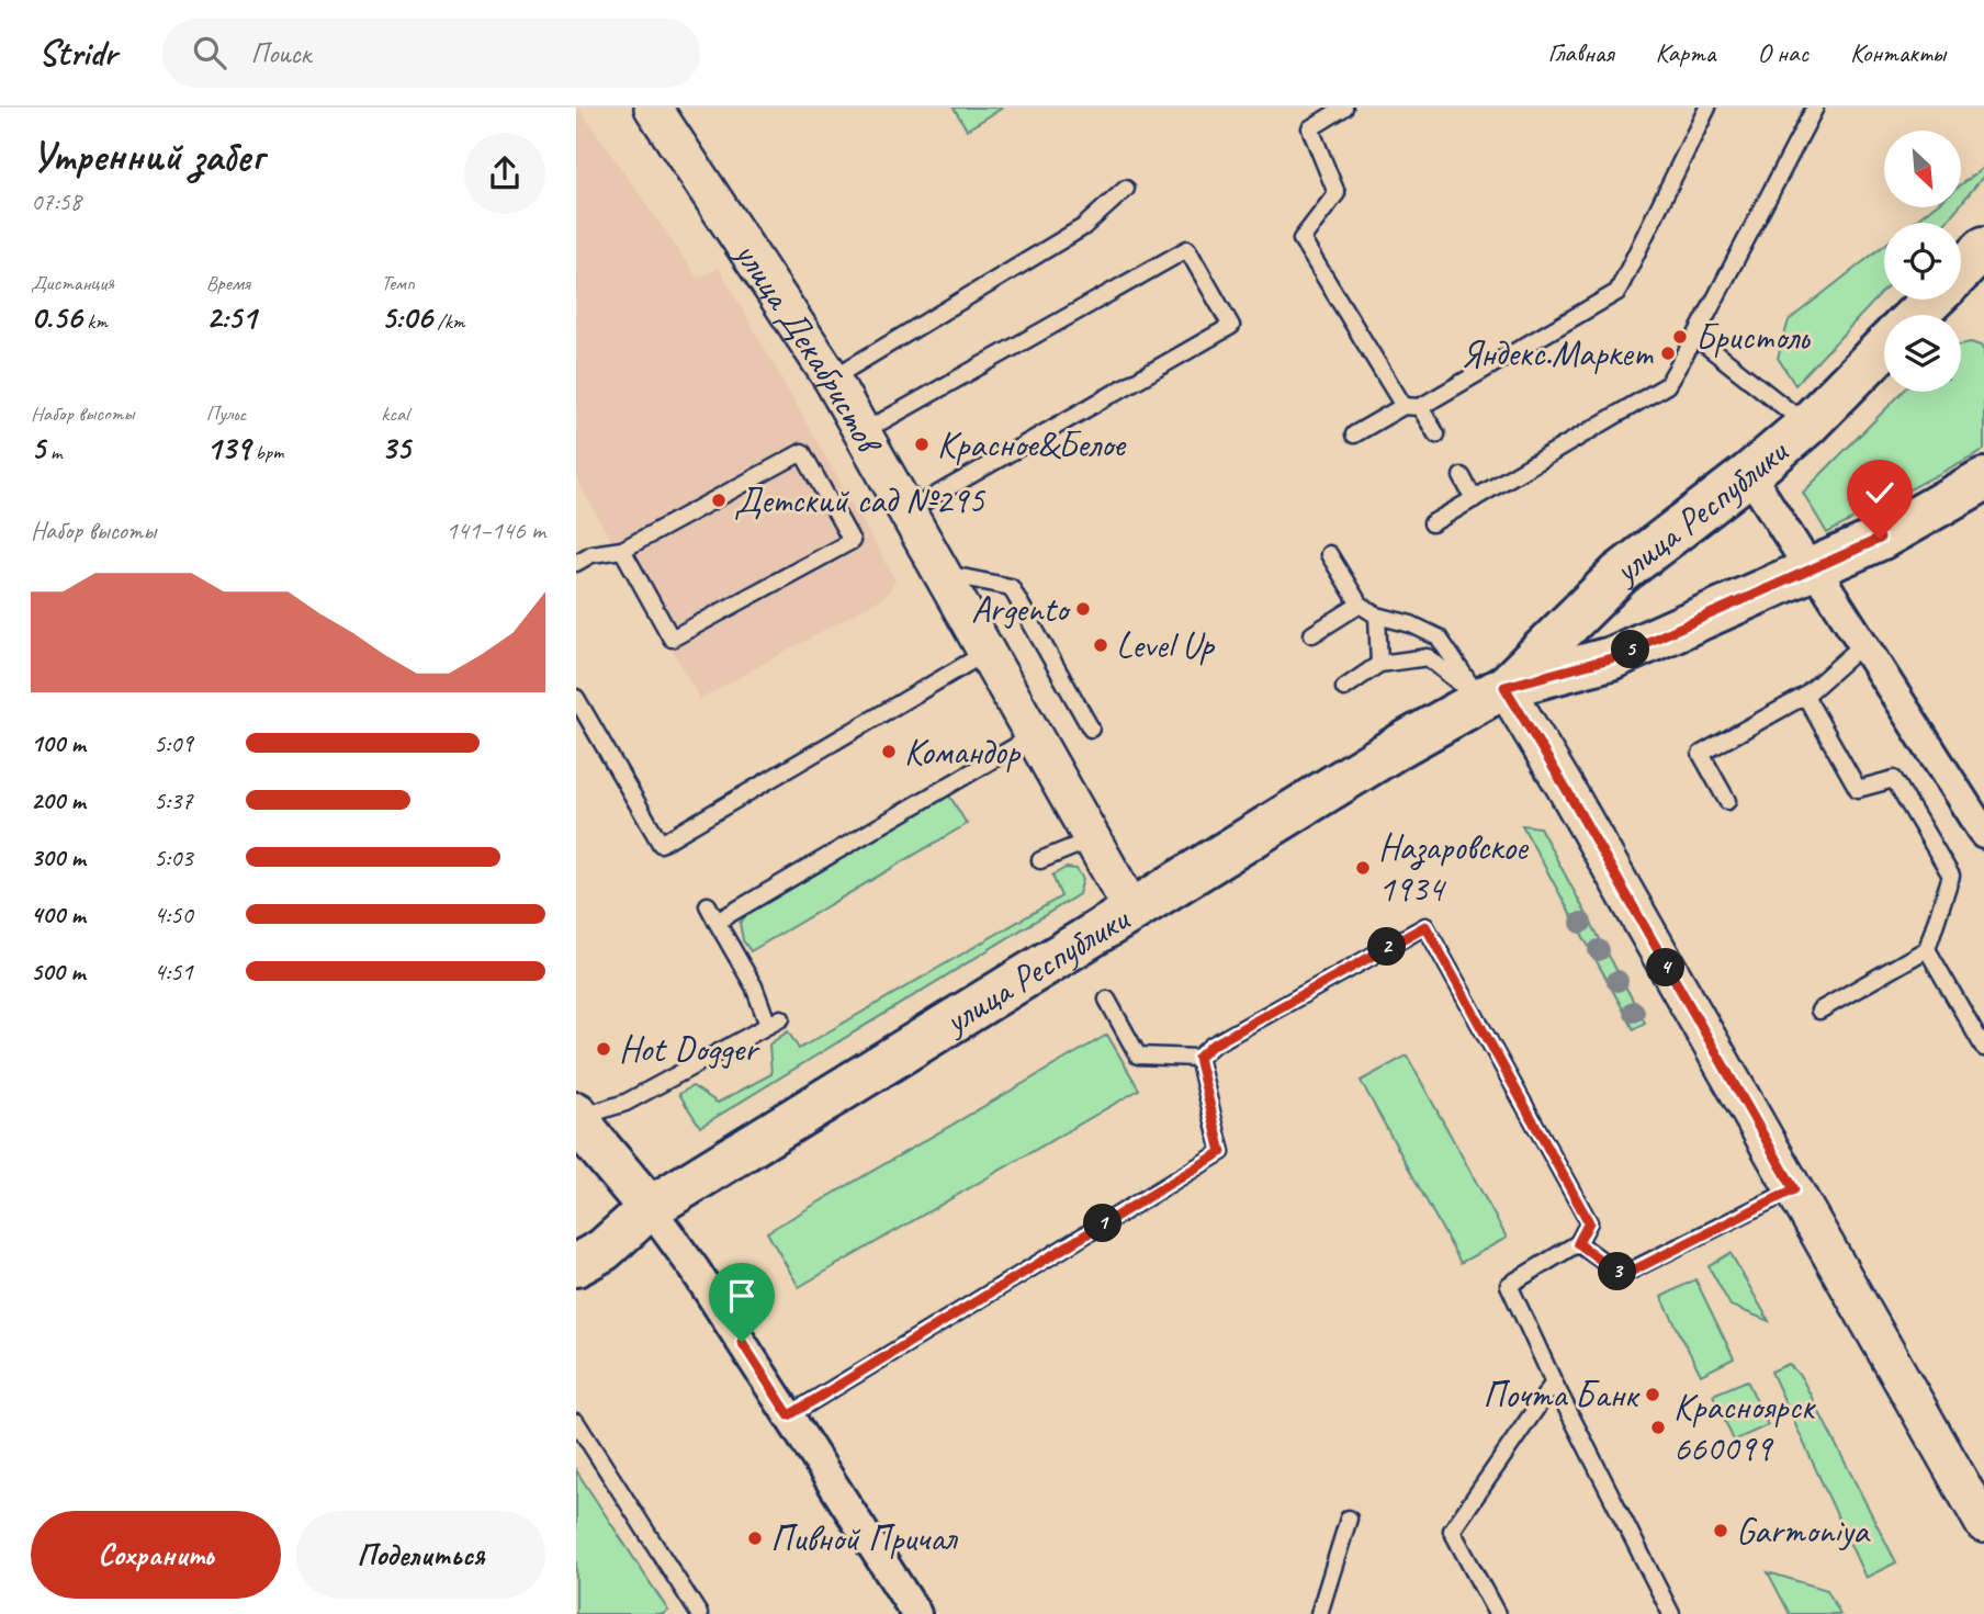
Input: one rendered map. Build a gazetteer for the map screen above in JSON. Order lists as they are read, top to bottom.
{
  "streets": {
    "main road": ["улица Республики"],
    "street": ["улица Декабристов"]
  },
  "crossings": [
    ["улица Декабристов", "улица Республики"]
  ],
  "places": [
    "Бристоль",
    "Яндекс.Маркет",
    "Красное&Белое",
    "Детский сад №295",
    "Argento",
    "Level Up",
    "Командор",
    "Назаровское 1934",
    "Hot Dogger",
    "Почта Банк",
    "Красноярск 660099",
    "Garmoniya",
    "Пивной Причал"
  ],
  "north": "bottom right",
  "page": {
    "header": "Stridr",
    "search": "Поиск",
    "nav": [
      "Главная",
      "Карта",
      "О нас",
      "Контакты"
    ],
    "heading": ["Утренний забег", "07:58"],
    "stats": [
      ["Дистанция", "0.56 km"],
      ["Время", "2:51"],
      ["Темп", "5:06 /km"],
      ["Набор высоты", "5 m"],
      ["Пульс", "139 bpm"],
      ["kcal", "35"]
    ],
    "chart": ["Набор высоты", "141–146 m"],
    "pins": [
      "5",
      "2",
      "4",
      "1",
      "3"
    ],
    "list": [
      {
        "name": "100 m",
        "note": "5:09"
      },
      {
        "name": "200 m",
        "note": "5:37"
      },
      {
        "name": "300 m",
        "note": "5:03"
      },
      {
        "name": "400 m",
        "note": "4:50"
      },
      {
        "name": "500 m",
        "note": "4:51"
      }
    ],
    "buttons": ["Сохранить", "Поделиться"]
  }
}
